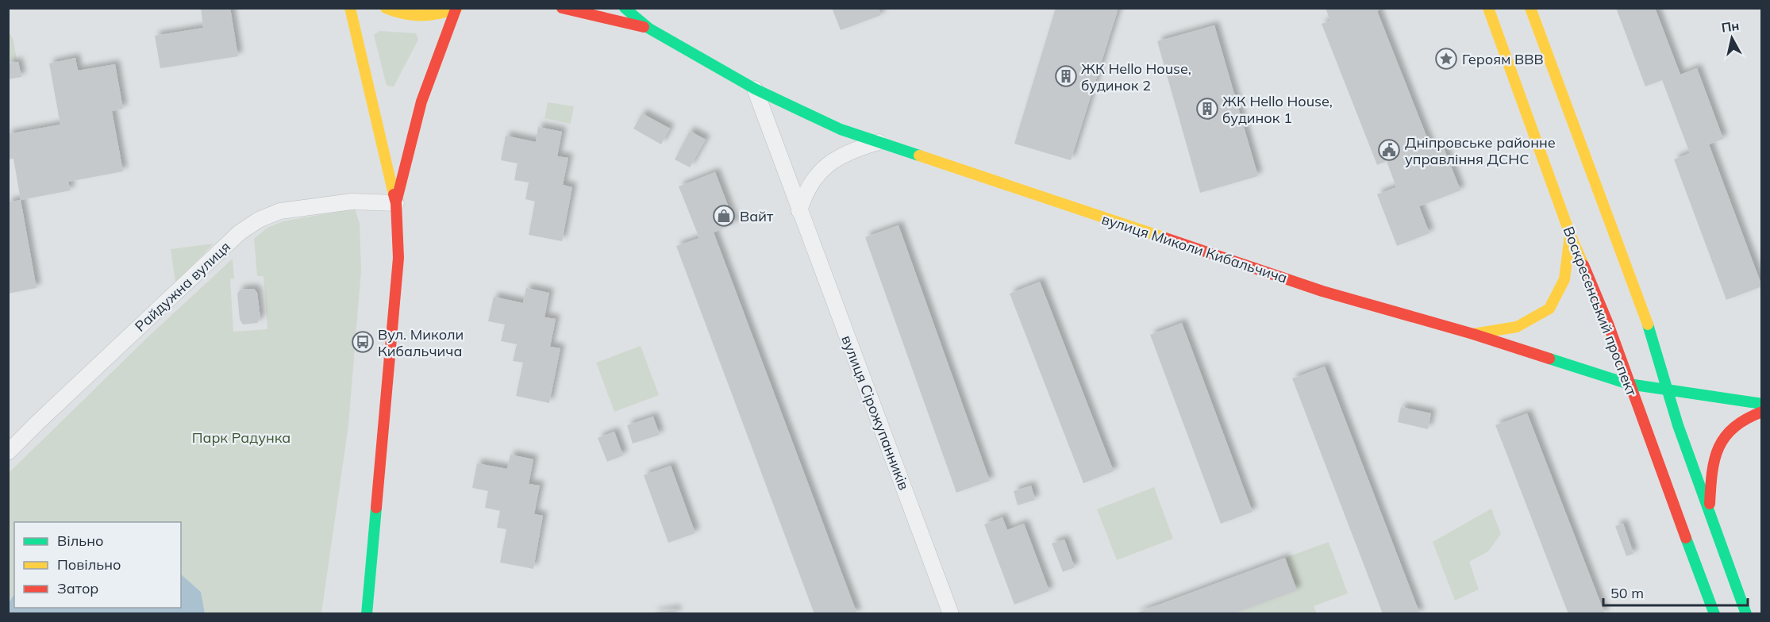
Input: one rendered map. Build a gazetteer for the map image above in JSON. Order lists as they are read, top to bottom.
{
  "streets": {
    "street": [
      "вулиця Миколи Кибальчича",
      "Райдужна вулиця",
      "Воскресенський проспект",
      "вулиця Сірожупанників"
    ]
  },
  "crossings": [
    ["вулиця Миколи Кибальчича", "Воскресенський проспект"],
    ["вулиця Миколи Кибальчича", "вулиця Сірожупанників"]
  ],
  "parks": ["Парк Радунка"],
  "places": {
    "place": ["Героям ВВВ"],
    "building": ["ЖК Hello House, будинок 2", "ЖК Hello House, будинок 1"],
    "public building": ["Дніпровське районне управління ДСНС"],
    "shop": ["Вайт"],
    "bus stop": ["Вул. Миколи Кибальчича"]
  },
  "legend": ["Вільно", "Повільно", "Затор"],
  "scale_bar": "50 m",
  "north": "top"
}
